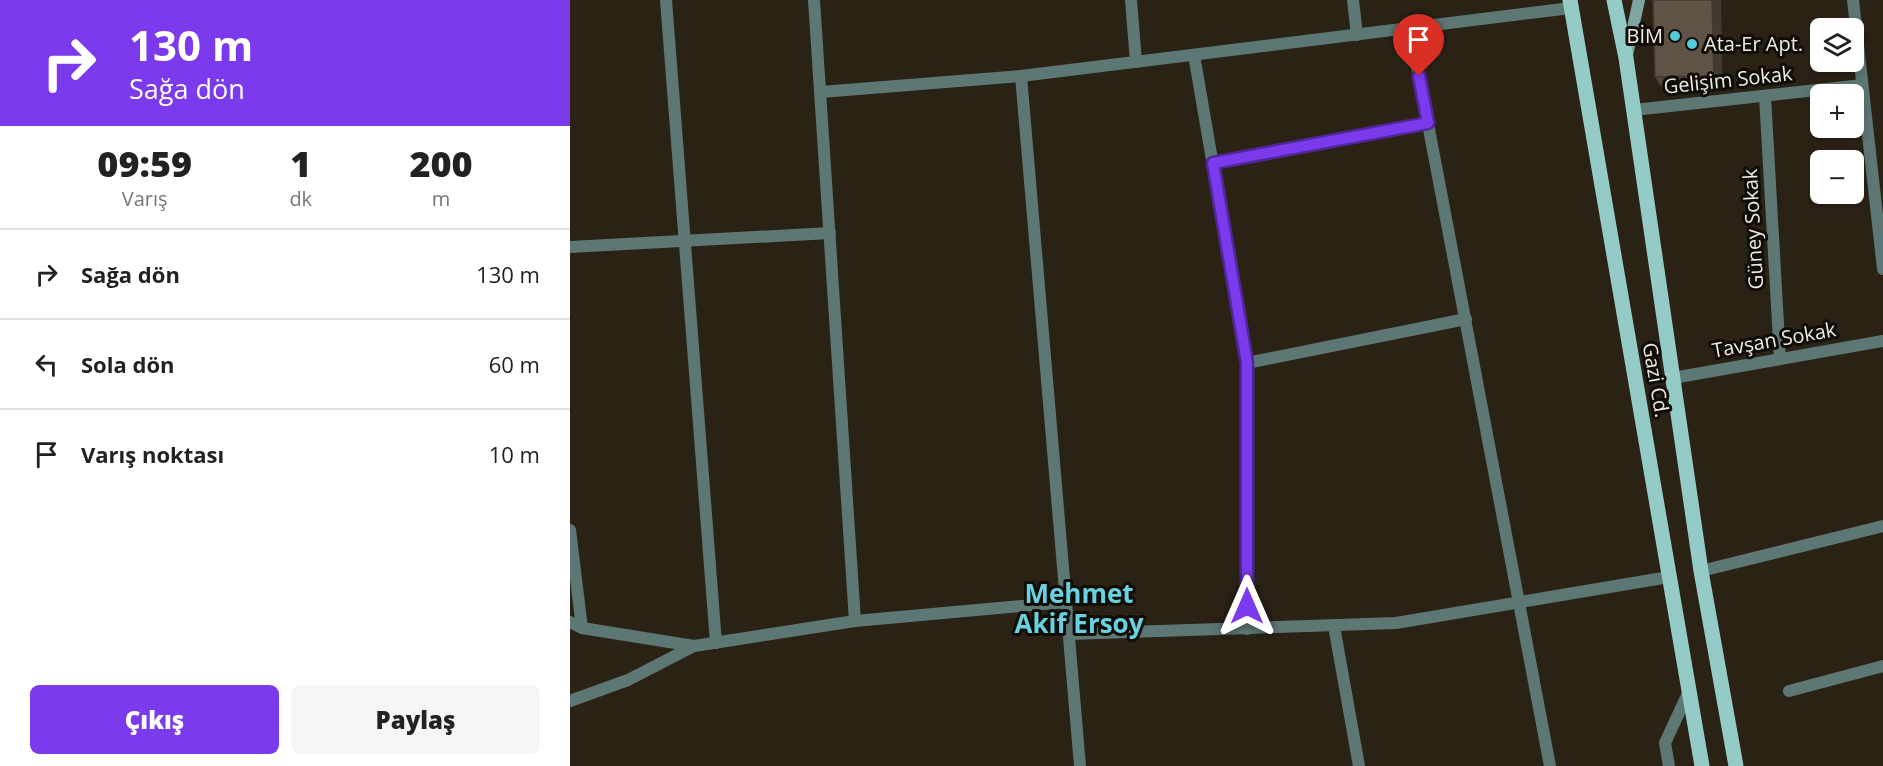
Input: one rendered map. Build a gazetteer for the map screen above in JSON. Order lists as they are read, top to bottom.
{
  "streets": {
    "main road": ["Gazi Cd."],
    "street": ["Gelişim Sokak", "Güney Sokak", "Tavşan Sokak"]
  },
  "crossings": [
    ["Gelişim Sokak", "Güney Sokak"],
    ["Gelişim Sokak", "Gazi Cd."],
    ["Güney Sokak", "Tavşan Sokak"],
    ["Tavşan Sokak", "Gazi Cd."]
  ],
  "districts": ["Mehmet Akif Ersoy"],
  "places": ["BİM", "Ata-Er Apt."],
  "page": {
    "turn": ["130 m", "Sağa dön"],
    "map_buttons": ["+", "−"],
    "eta": [
      "09:59",
      "Varış",
      "1",
      "dk",
      "200",
      "m"
    ],
    "list": [
      {
        "name": "Sağa dön",
        "value": "130 m"
      },
      {
        "name": "Sola dön",
        "value": "60 m"
      },
      {
        "name": "Varış noktası",
        "value": "10 m"
      }
    ],
    "buttons": ["Çıkış", "Paylaş"]
  }
}
